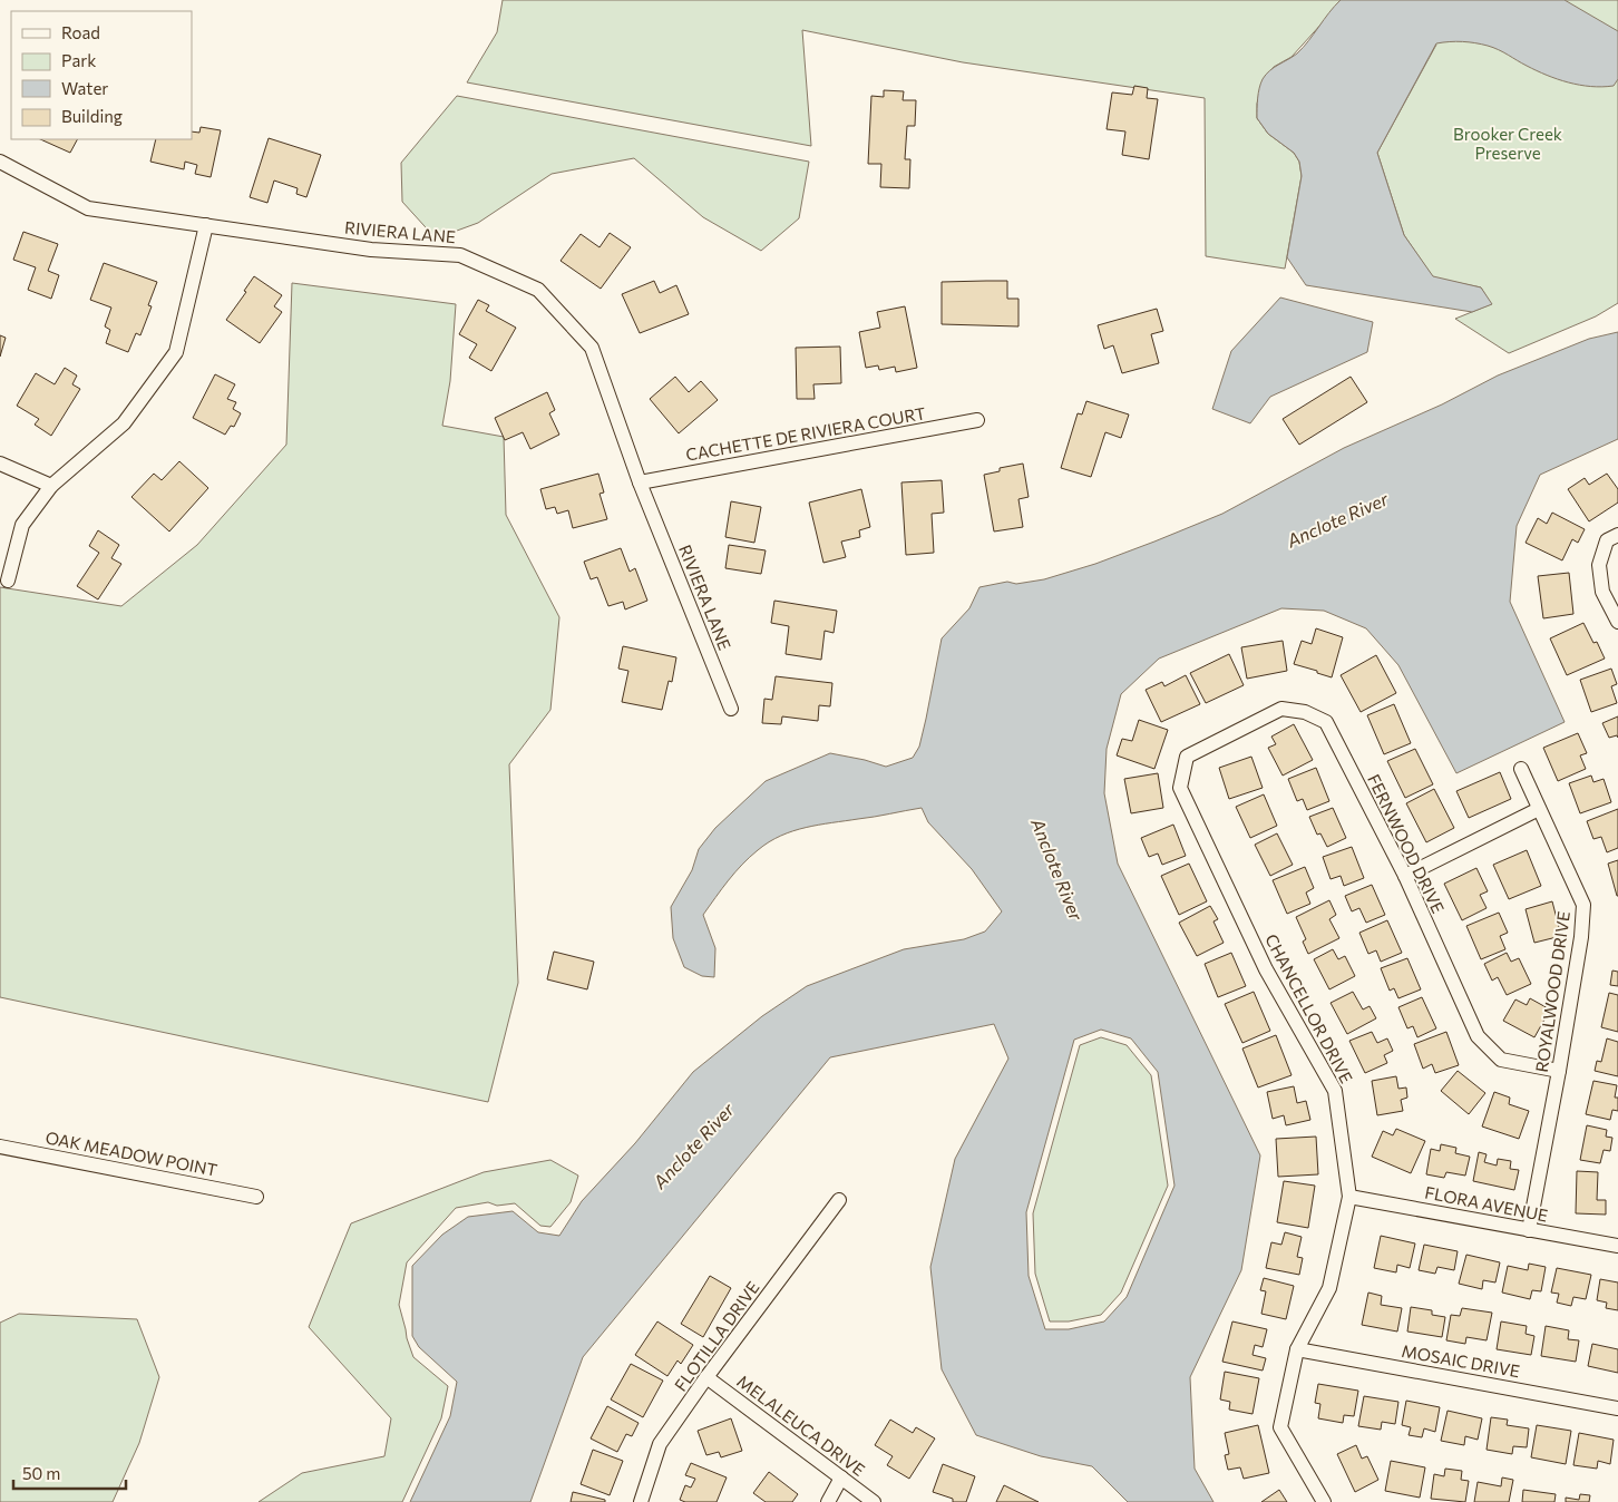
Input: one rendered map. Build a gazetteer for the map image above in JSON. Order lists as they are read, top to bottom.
{
  "streets": {
    "street": [
      "RIVIERA LANE",
      "CACHETTE DE RIVIERA COURT",
      "FERNWOOD DRIVE",
      "ROYALWOOD DRIVE",
      "CHANCELLOR DRIVE",
      "OAK MEADOW POINT",
      "FLORA AVENUE",
      "FLOTILLA DRIVE",
      "MOSAIC DRIVE",
      "MELALEUCA DRIVE"
    ]
  },
  "crossings": [
    ["RIVIERA LANE", "CACHETTE DE RIVIERA COURT"],
    ["FERNWOOD DRIVE", "ROYALWOOD DRIVE"],
    ["FERNWOOD DRIVE", "CHANCELLOR DRIVE"],
    ["ROYALWOOD DRIVE", "FLORA AVENUE"],
    ["CHANCELLOR DRIVE", "FLORA AVENUE"],
    ["CHANCELLOR DRIVE", "MOSAIC DRIVE"],
    ["FLOTILLA DRIVE", "MELALEUCA DRIVE"]
  ],
  "water": ["Anclote River"],
  "parks": ["Brooker Creek Preserve"],
  "legend": [
    "Road",
    "Park",
    "Water",
    "Building"
  ],
  "scale_bar": "50 m"
}
